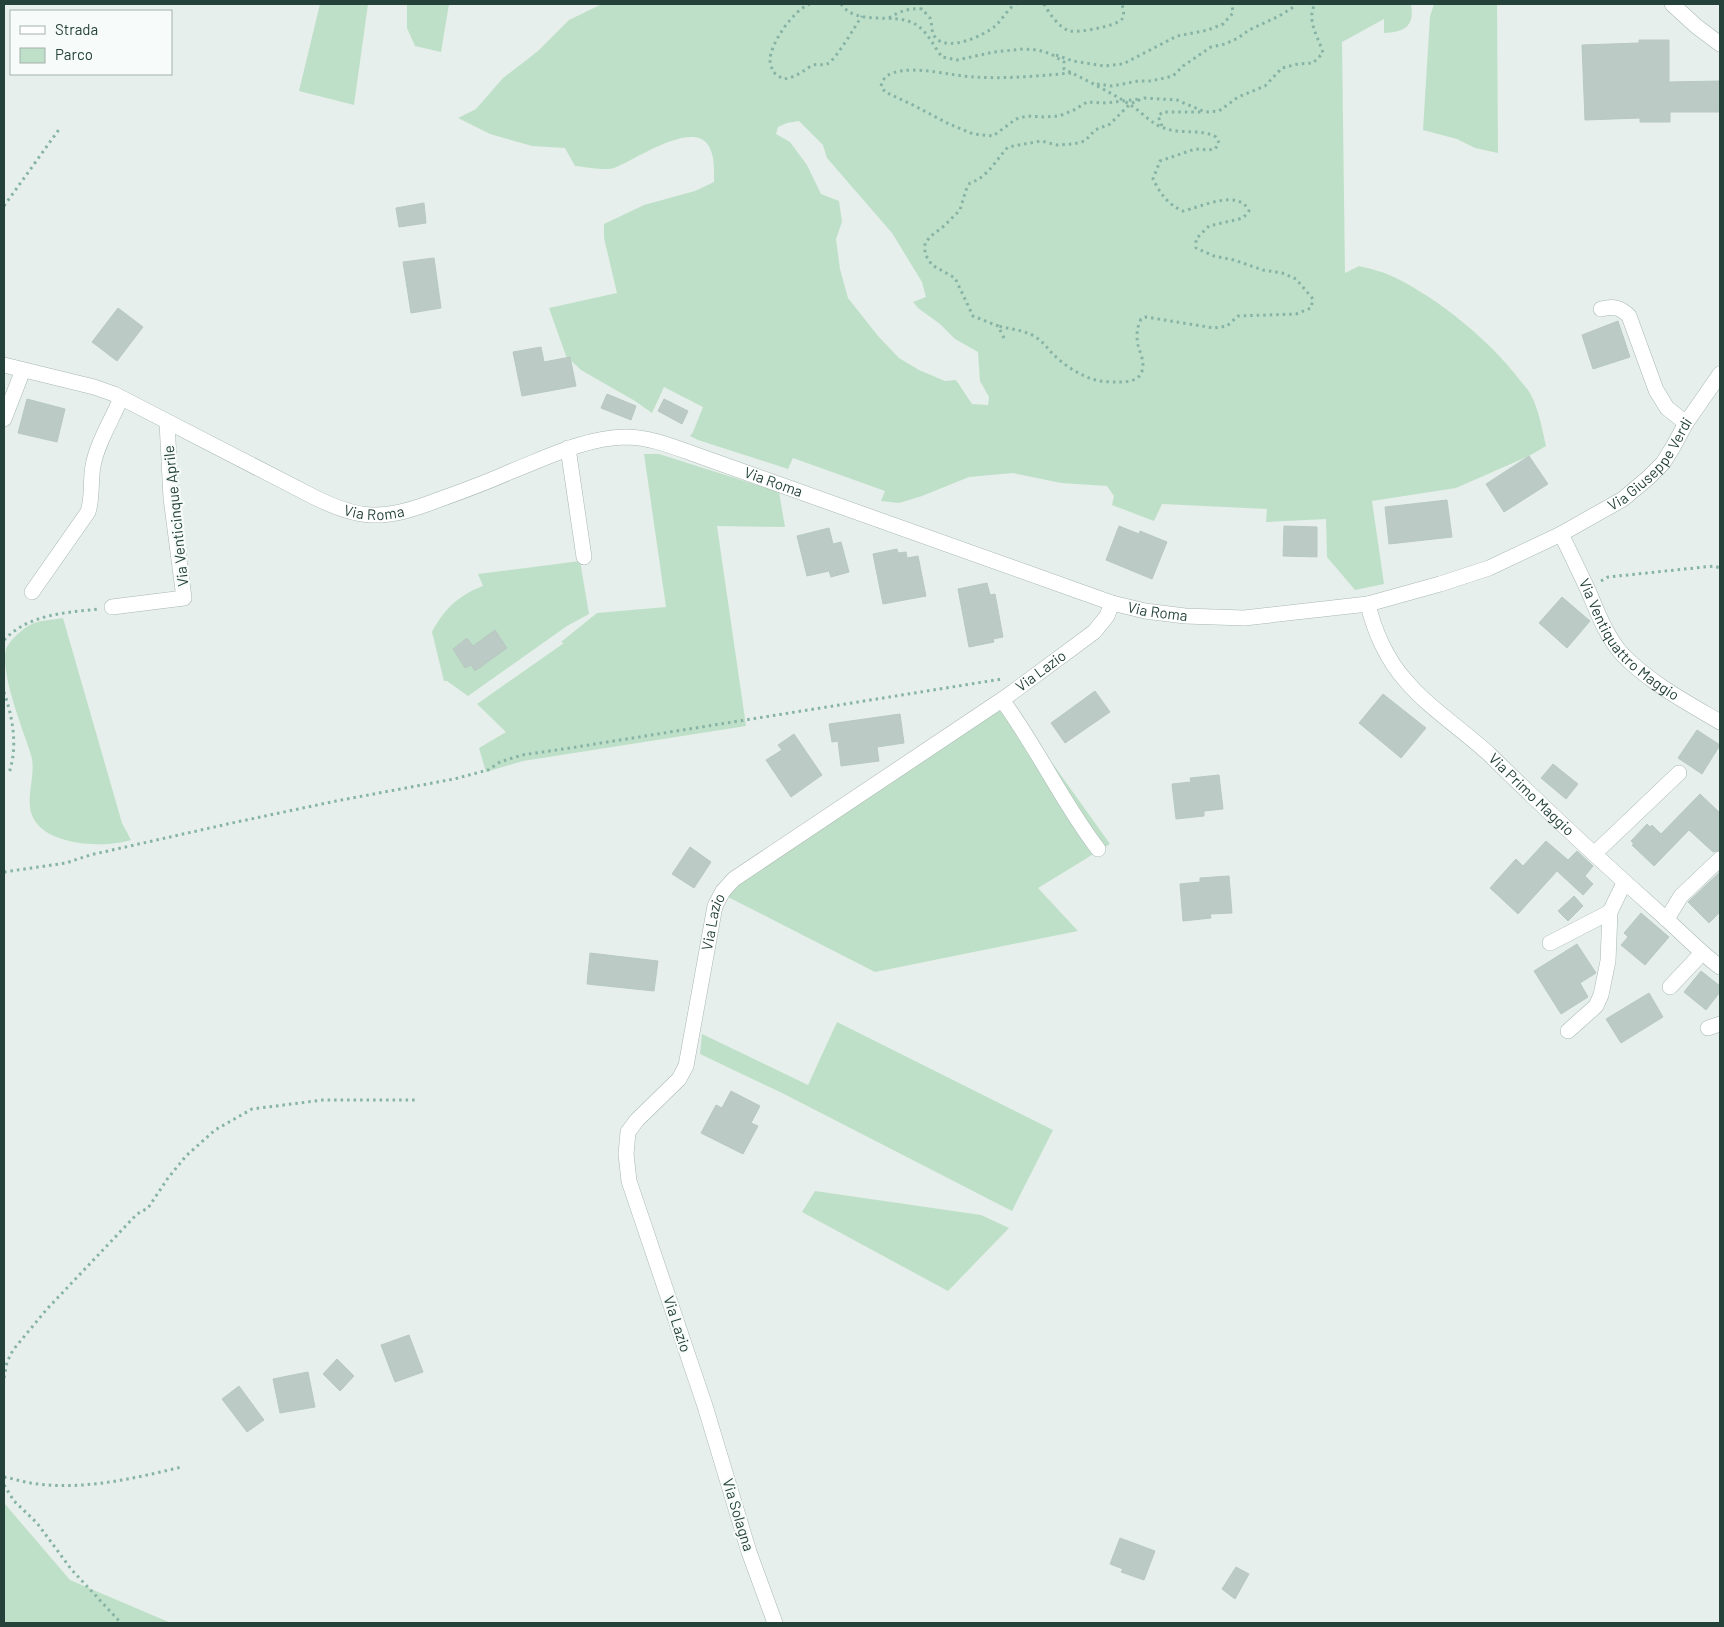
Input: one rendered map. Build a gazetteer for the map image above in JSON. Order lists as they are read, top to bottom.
{
  "streets": {
    "street": [
      "Via Giuseppe Verdi",
      "Via Roma",
      "Via Venticinque Aprile",
      "Via Ventiquattro Maggio",
      "Via Lazio",
      "Via Primo Maggio",
      "Via Solagna"
    ]
  },
  "crossings": [
    ["Via Giuseppe Verdi", "Via Roma"],
    ["Via Giuseppe Verdi", "Via Ventiquattro Maggio"],
    ["Via Roma", "Via Venticinque Aprile"],
    ["Via Roma", "Via Ventiquattro Maggio"],
    ["Via Roma", "Via Lazio"],
    ["Via Roma", "Via Primo Maggio"],
    ["Via Lazio", "Via Solagna"]
  ],
  "legend": ["Strada", "Parco"]
}
